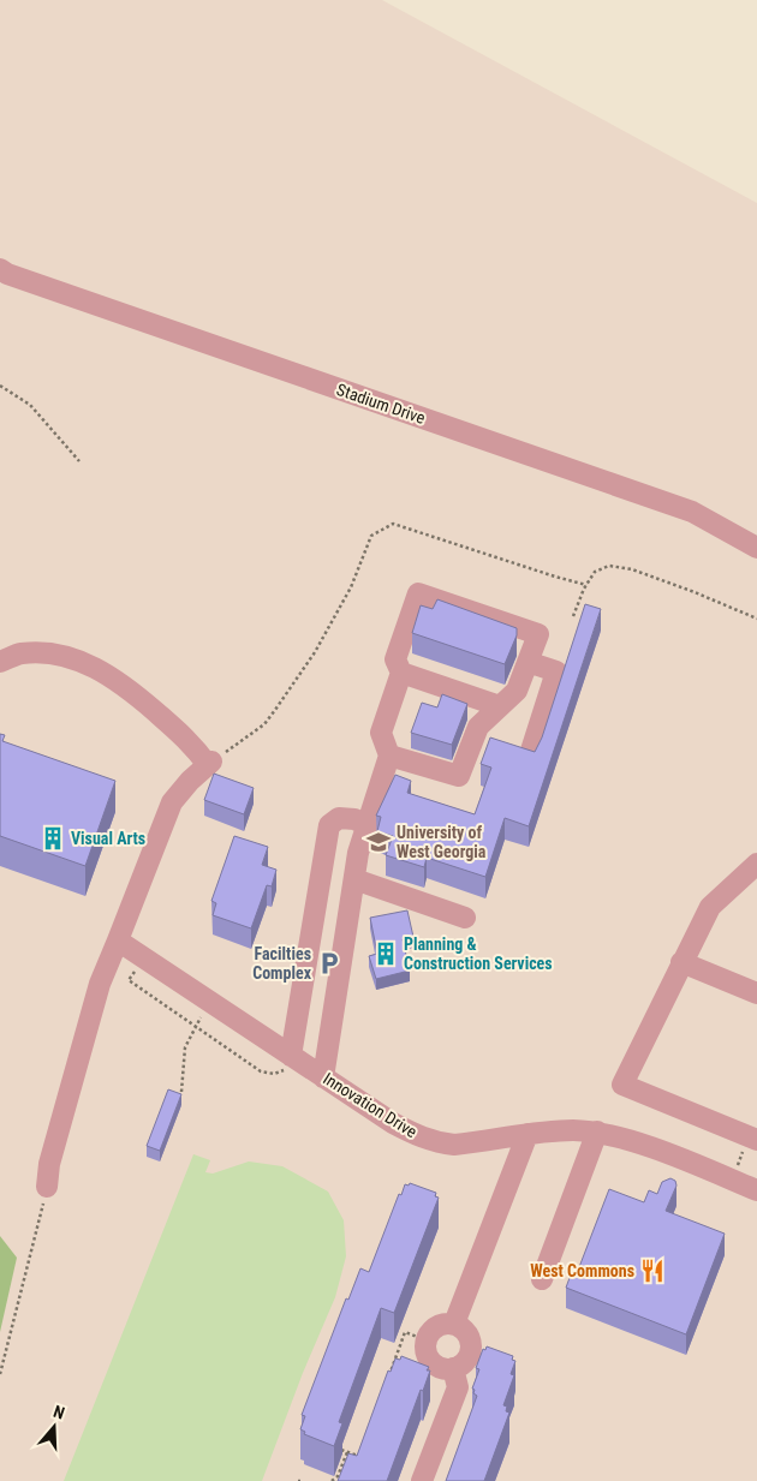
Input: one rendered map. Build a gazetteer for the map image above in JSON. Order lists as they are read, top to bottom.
{
  "streets": {
    "street": ["Stadium Drive", "Innovation Drive"]
  },
  "places": {
    "building": ["Visual Arts", "Planning & Construction Services"],
    "school or university": ["University of West Georgia"],
    "parking": ["Facilties Complex"],
    "restaurant": ["West Commons"]
  },
  "north": "top"
}
